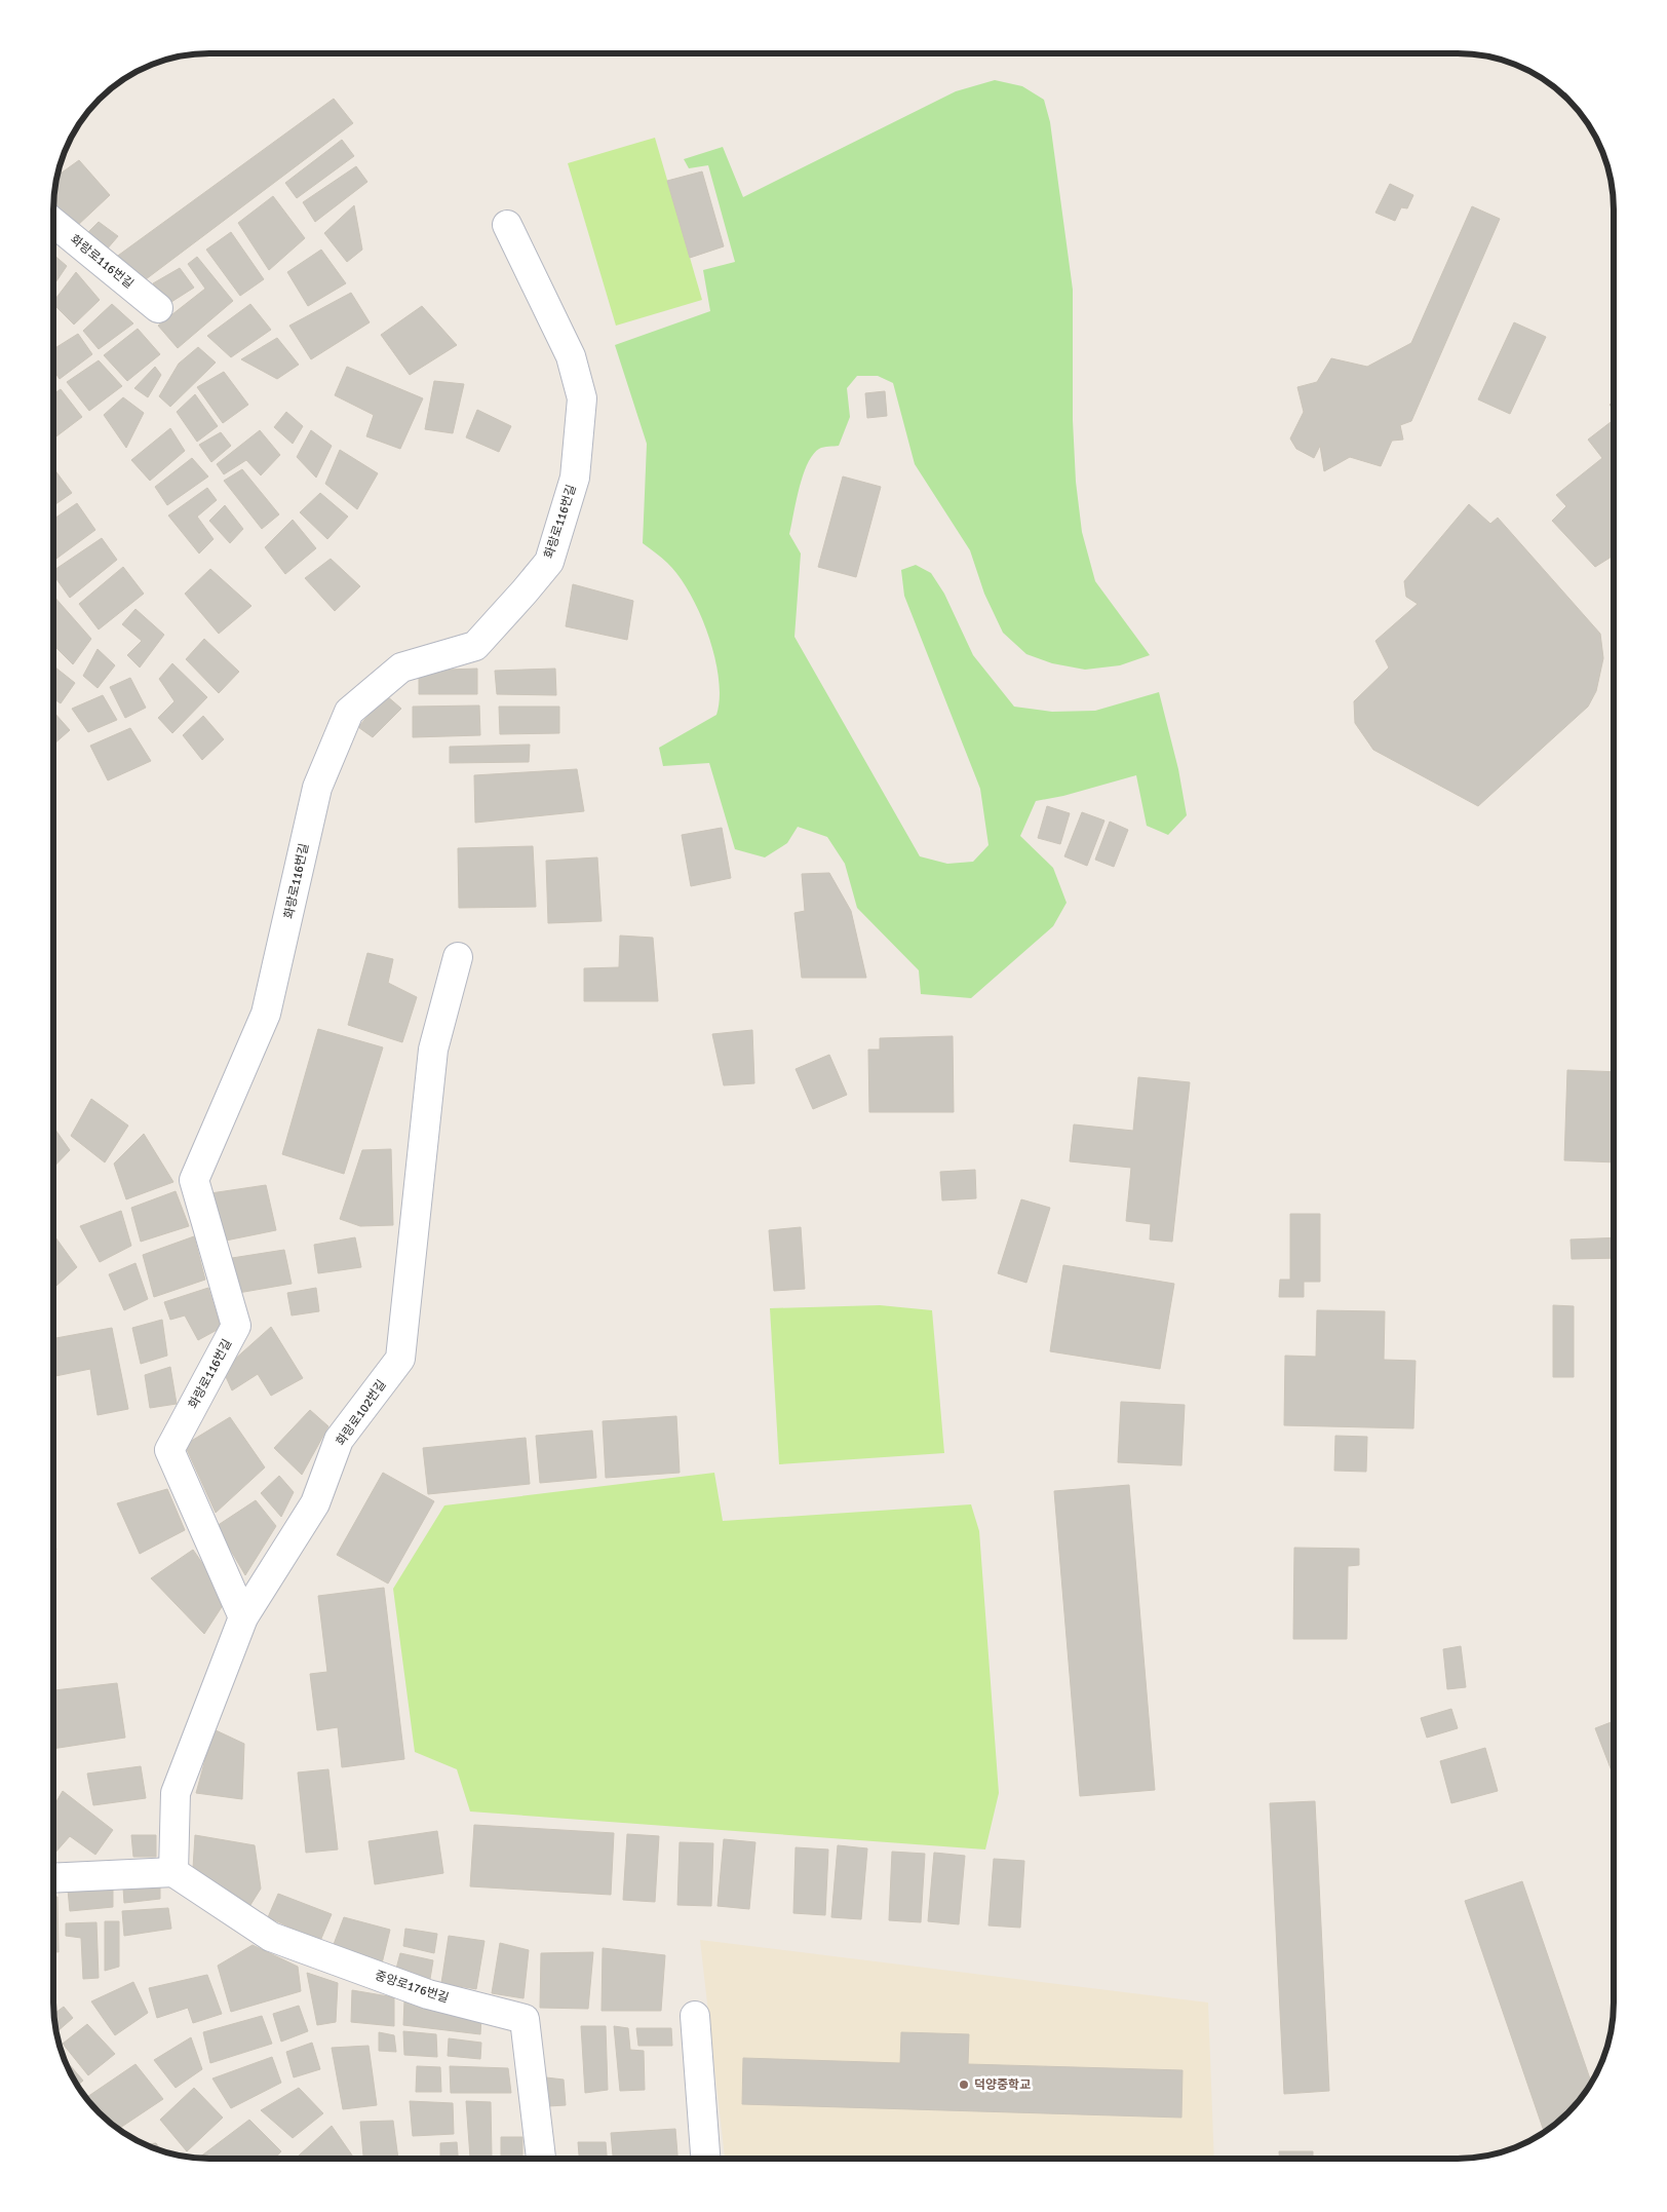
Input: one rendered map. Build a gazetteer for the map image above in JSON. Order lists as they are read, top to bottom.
{
  "streets": {
    "street": ["화랑로116번길", "화랑로102번길", "중앙로176번길"]
  },
  "crossings": [
    ["화랑로116번길", "화랑로102번길"],
    ["화랑로102번길", "중앙로176번길"]
  ],
  "places": ["덕양중학교"]
}
